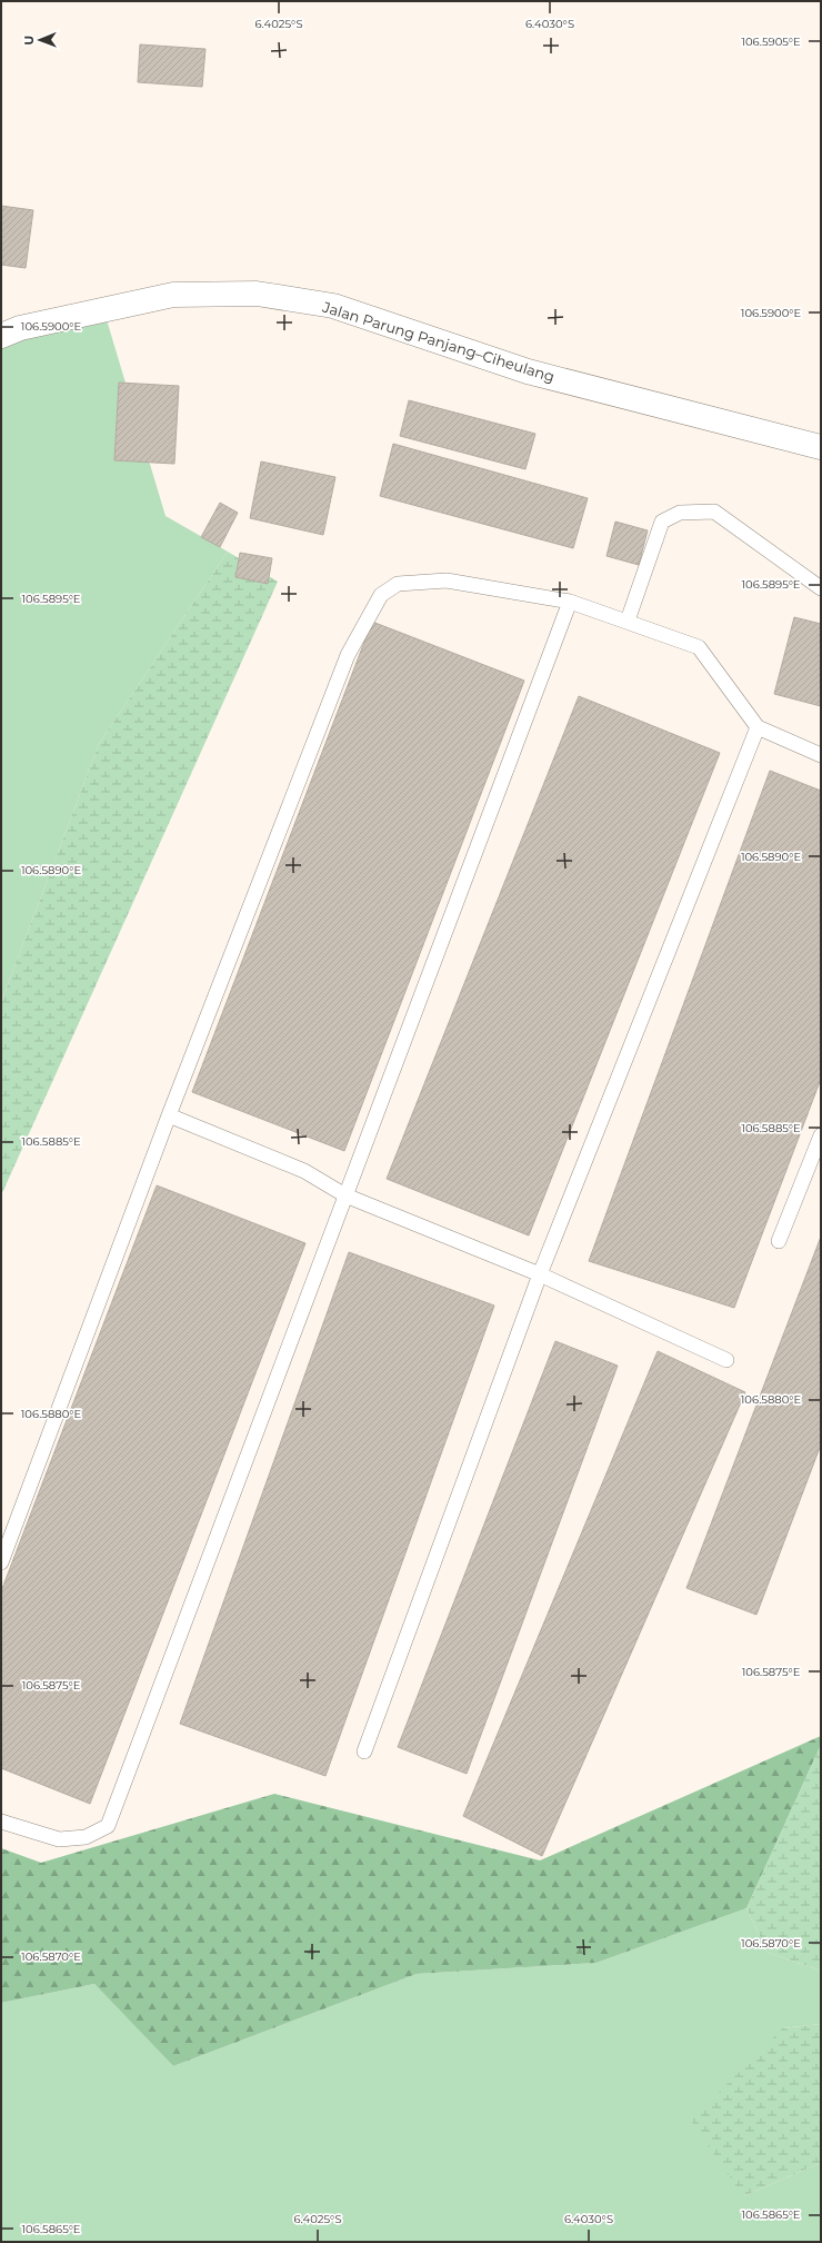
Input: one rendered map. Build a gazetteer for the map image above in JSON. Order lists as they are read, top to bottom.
{
  "streets": {
    "street": ["Jalan Parung Panjang–Ciheulang"]
  },
  "north": "left",
  "coordinates": [
    "6.4025°S",
    "6.4030°S",
    "106.5905°E",
    "106.5900°E",
    "106.5895°E",
    "106.5890°E",
    "106.5885°E",
    "106.5880°E",
    "106.5875°E",
    "106.5870°E",
    "106.5865°E"
  ]
}
